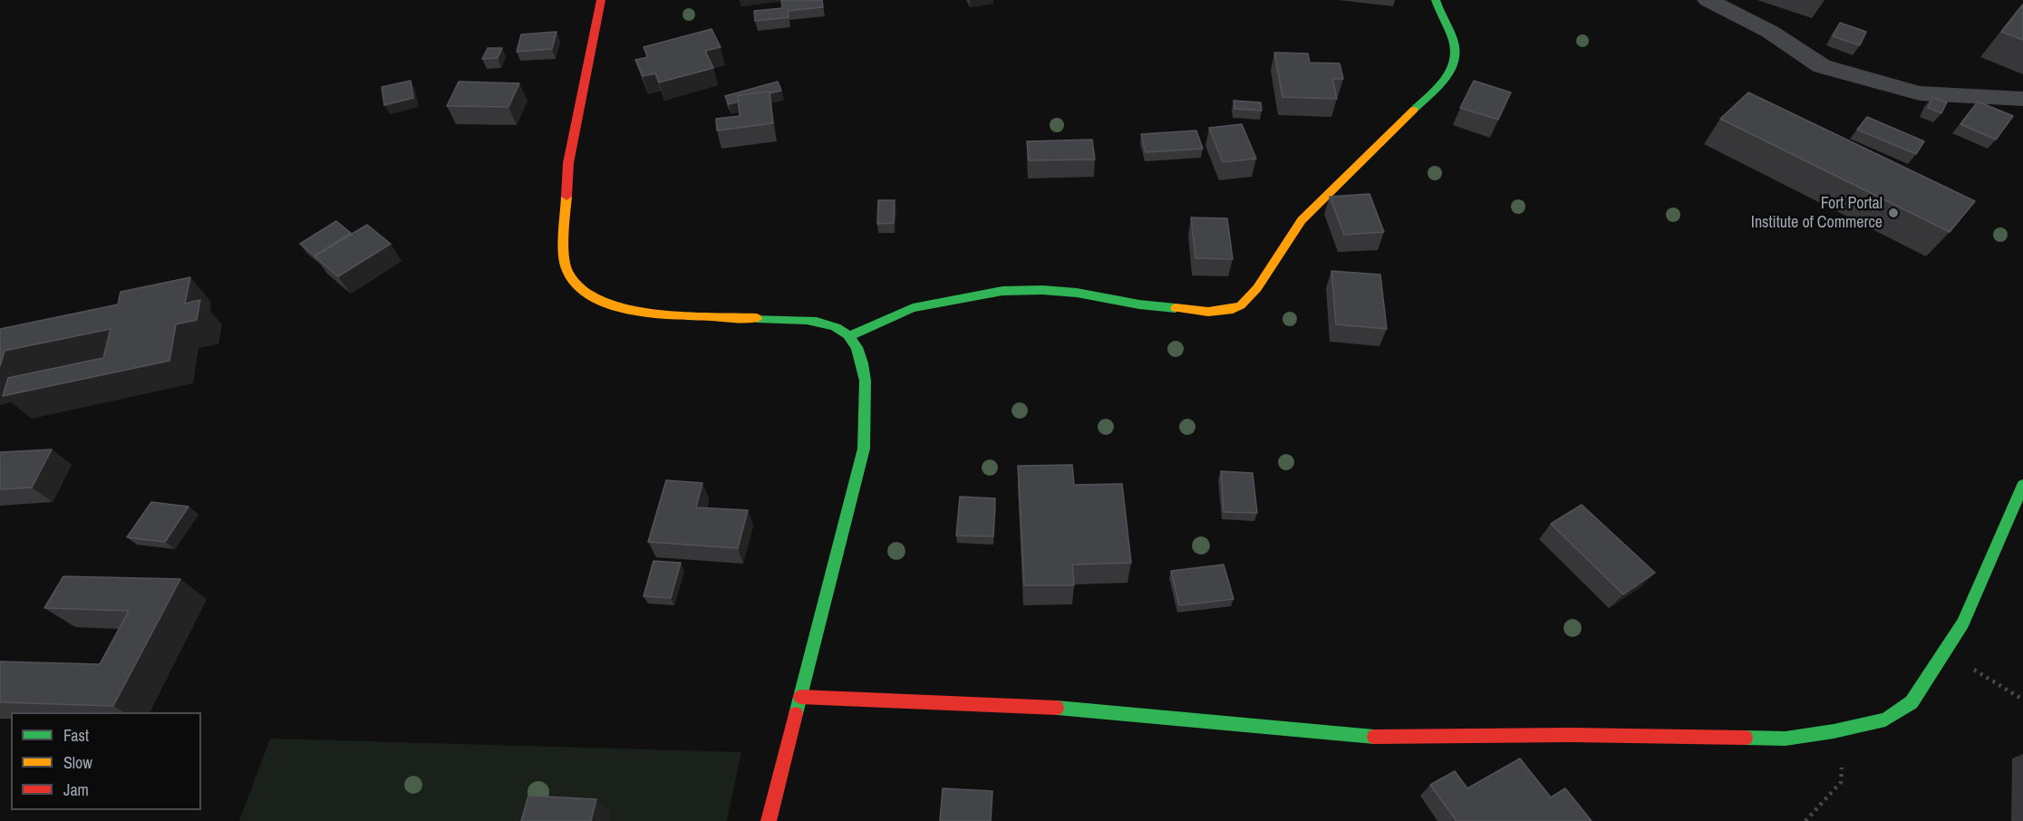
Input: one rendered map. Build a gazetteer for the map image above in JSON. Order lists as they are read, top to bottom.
{
  "places": ["Fort Portal Institute of Commerce"],
  "legend": ["Fast", "Slow", "Jam"]
}
